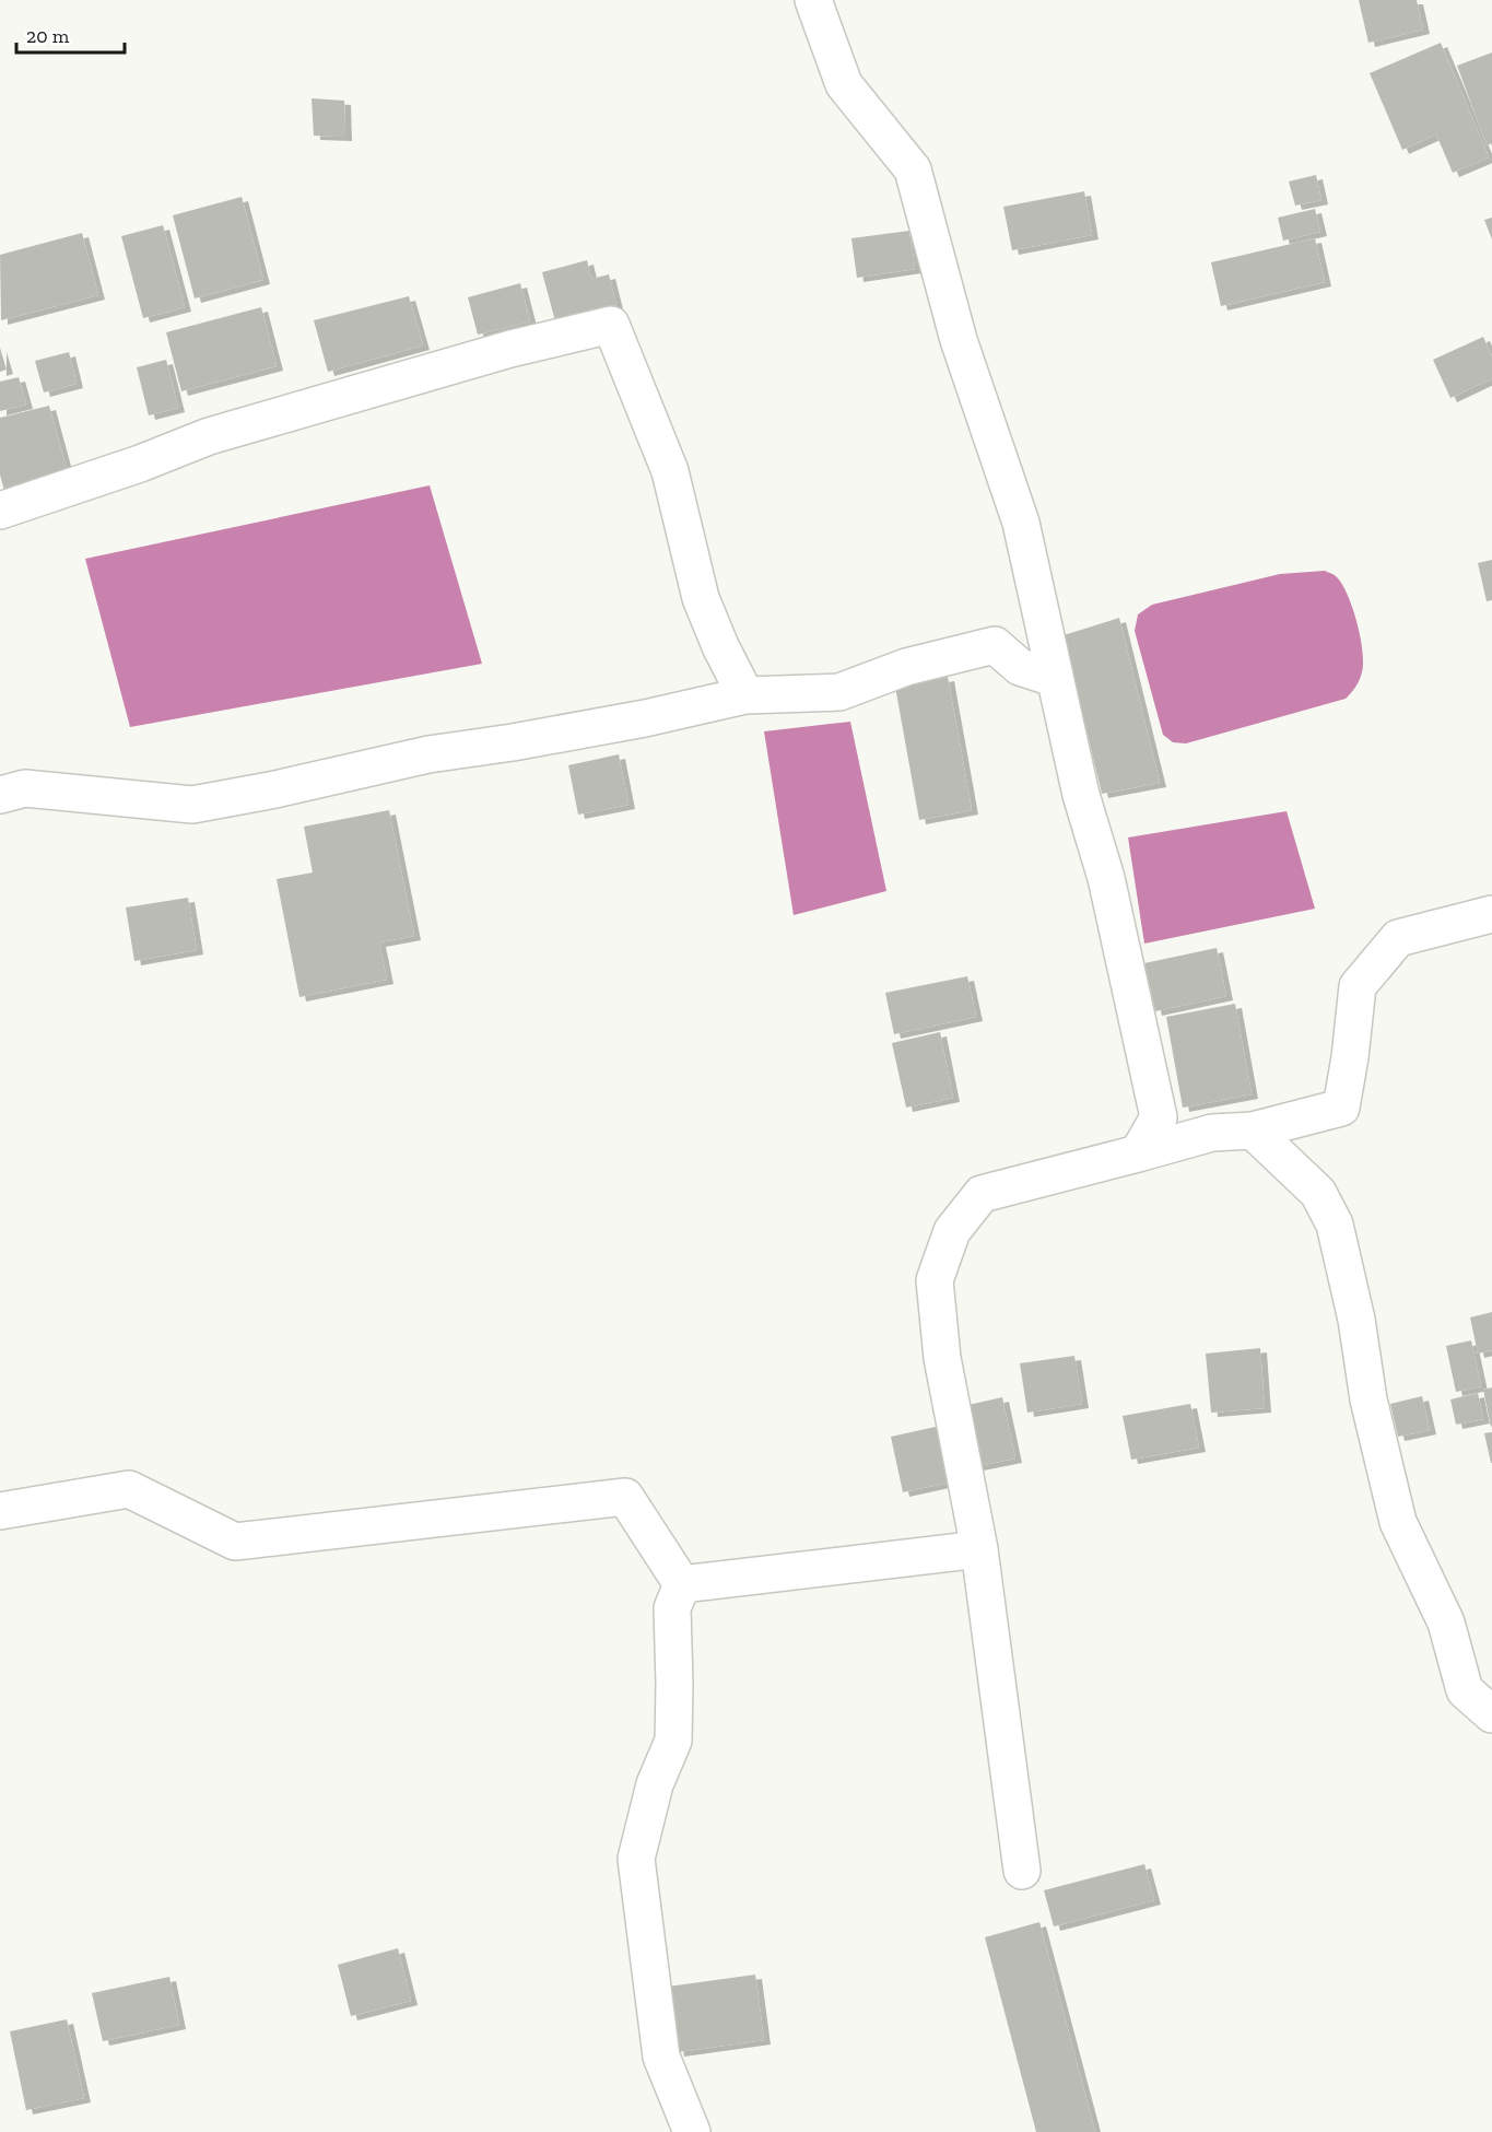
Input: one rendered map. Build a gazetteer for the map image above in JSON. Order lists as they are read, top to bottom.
{
  "scale_bar": "20 m"
}
